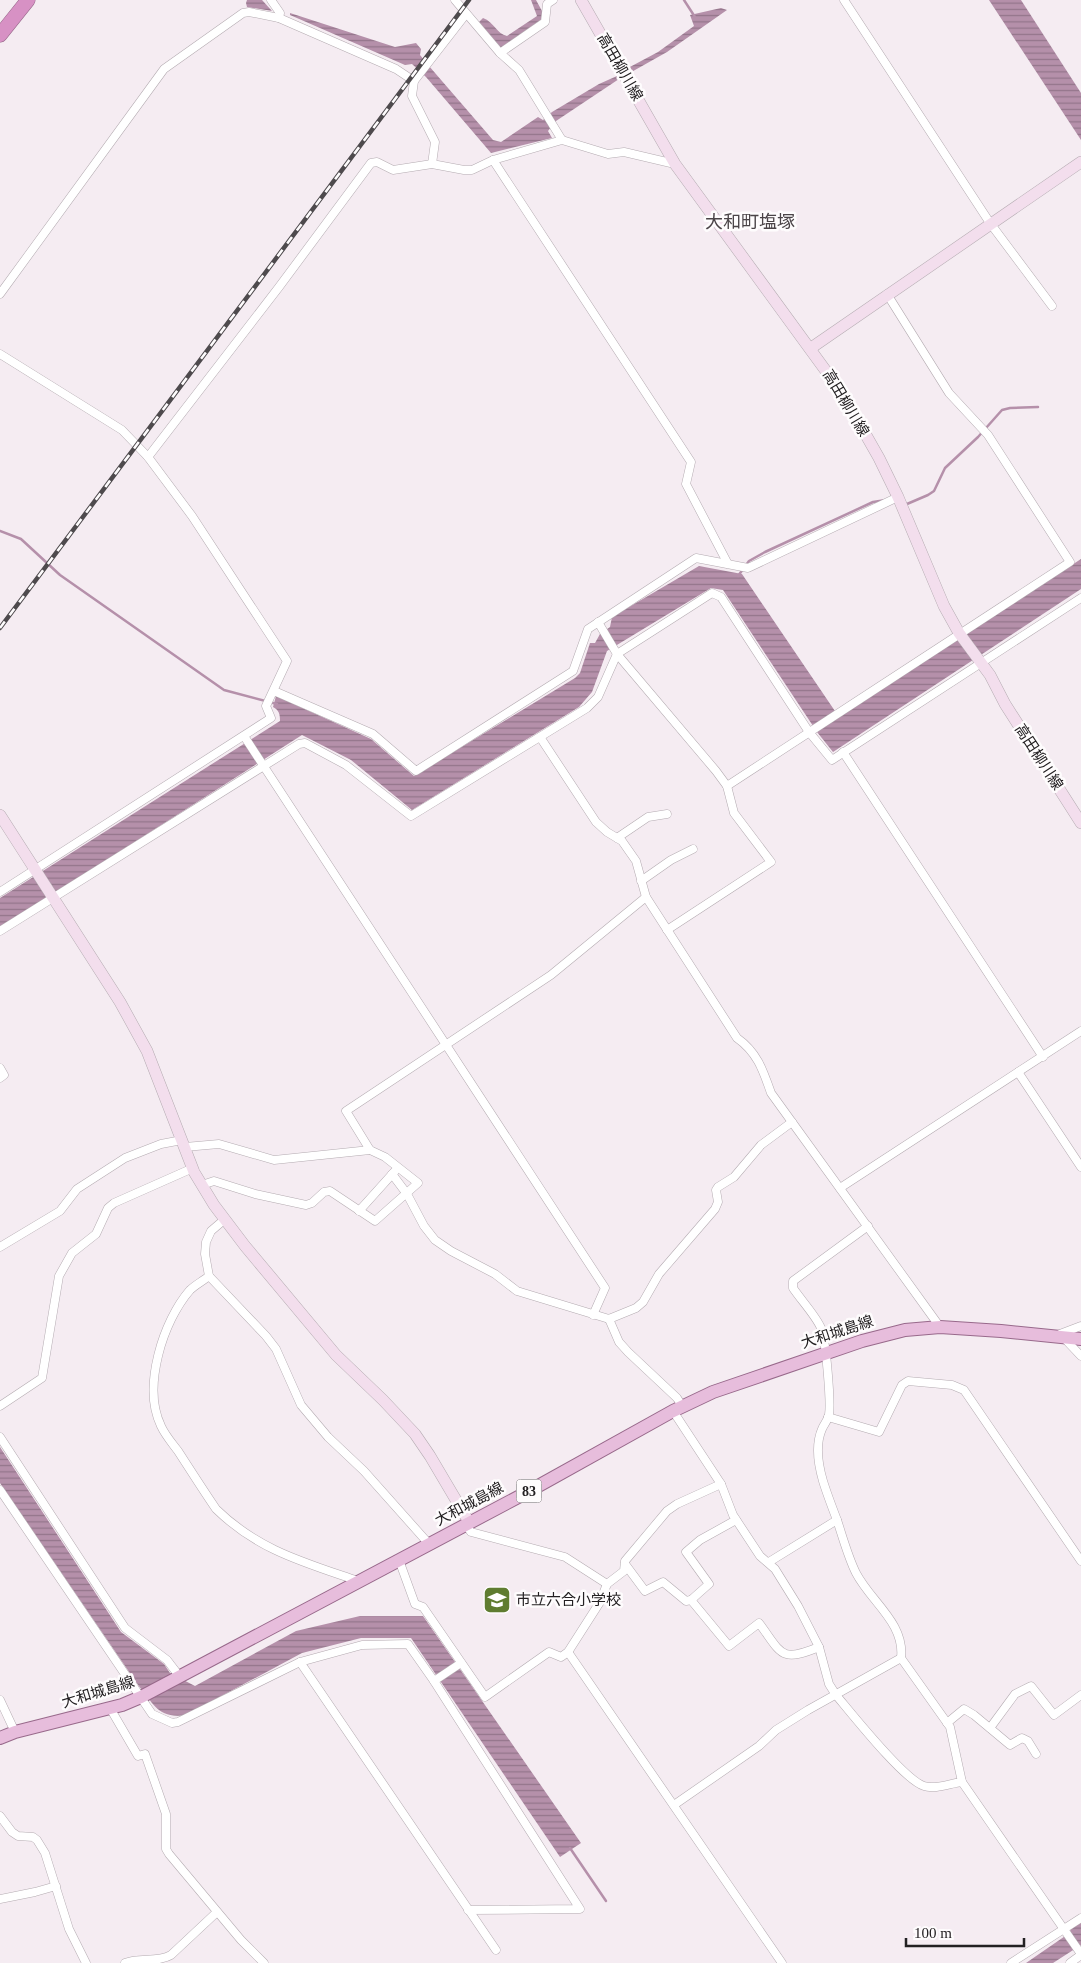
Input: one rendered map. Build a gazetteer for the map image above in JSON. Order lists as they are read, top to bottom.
{
  "streets": {
    "main road": ["大和城島線", "83"],
    "street": ["高田柳川線"]
  },
  "districts": ["大和町塩塚"],
  "places": {
    "school or university": ["市立六合小学校"]
  },
  "scale_bar": "100 m"
}
